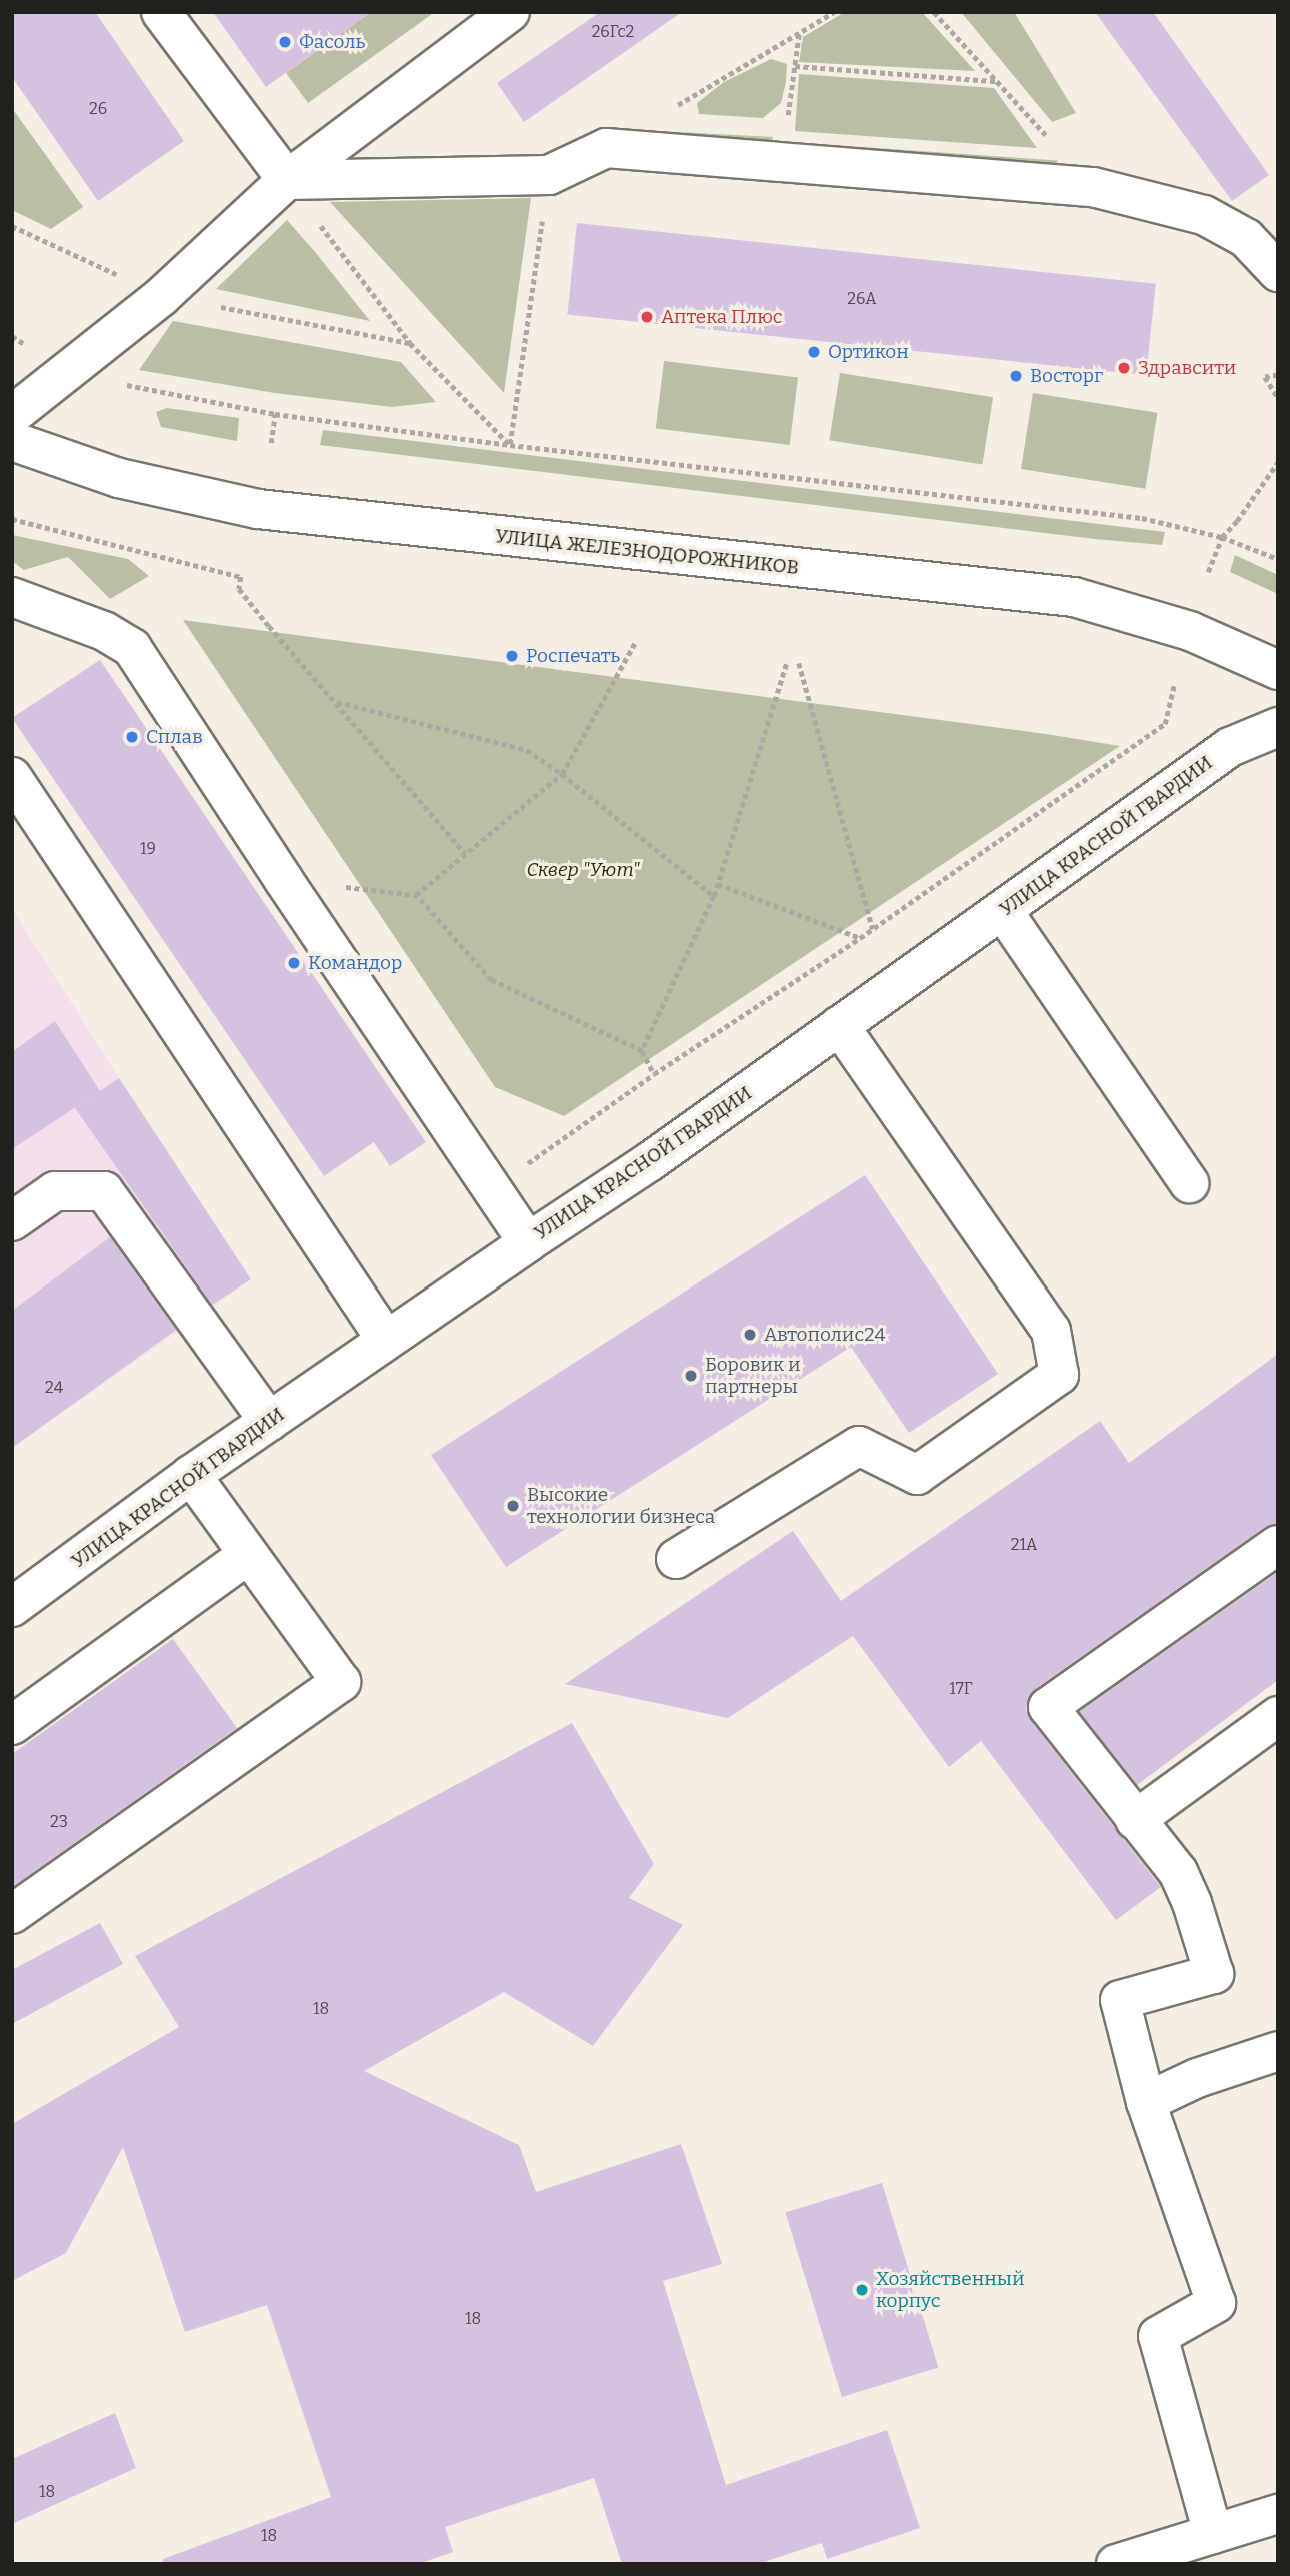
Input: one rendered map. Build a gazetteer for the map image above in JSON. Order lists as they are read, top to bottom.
{
  "streets": {
    "street": ["УЛИЦА ЖЕЛЕЗНОДОРОЖНИКОВ", "УЛИЦА КРАСНОЙ ГВАРДИИ"]
  },
  "parks": ["Сквер \"Уют\""],
  "places": [
    "Фасоль",
    "Аптека Плюс",
    "Ортикон",
    "Здравсити",
    "Восторг",
    "Роспечать",
    "Сплав",
    "Командор",
    "Автополис24",
    "Боровик и партнеры",
    "Высокие технологии бизнеса",
    "Хозяйственный корпус"
  ],
  "house_numbers": [
    "26Гс2",
    "26",
    "26А",
    "19",
    "24",
    "21А",
    "17Г",
    "23",
    "18",
    "18",
    "18",
    "18"
  ]
}
